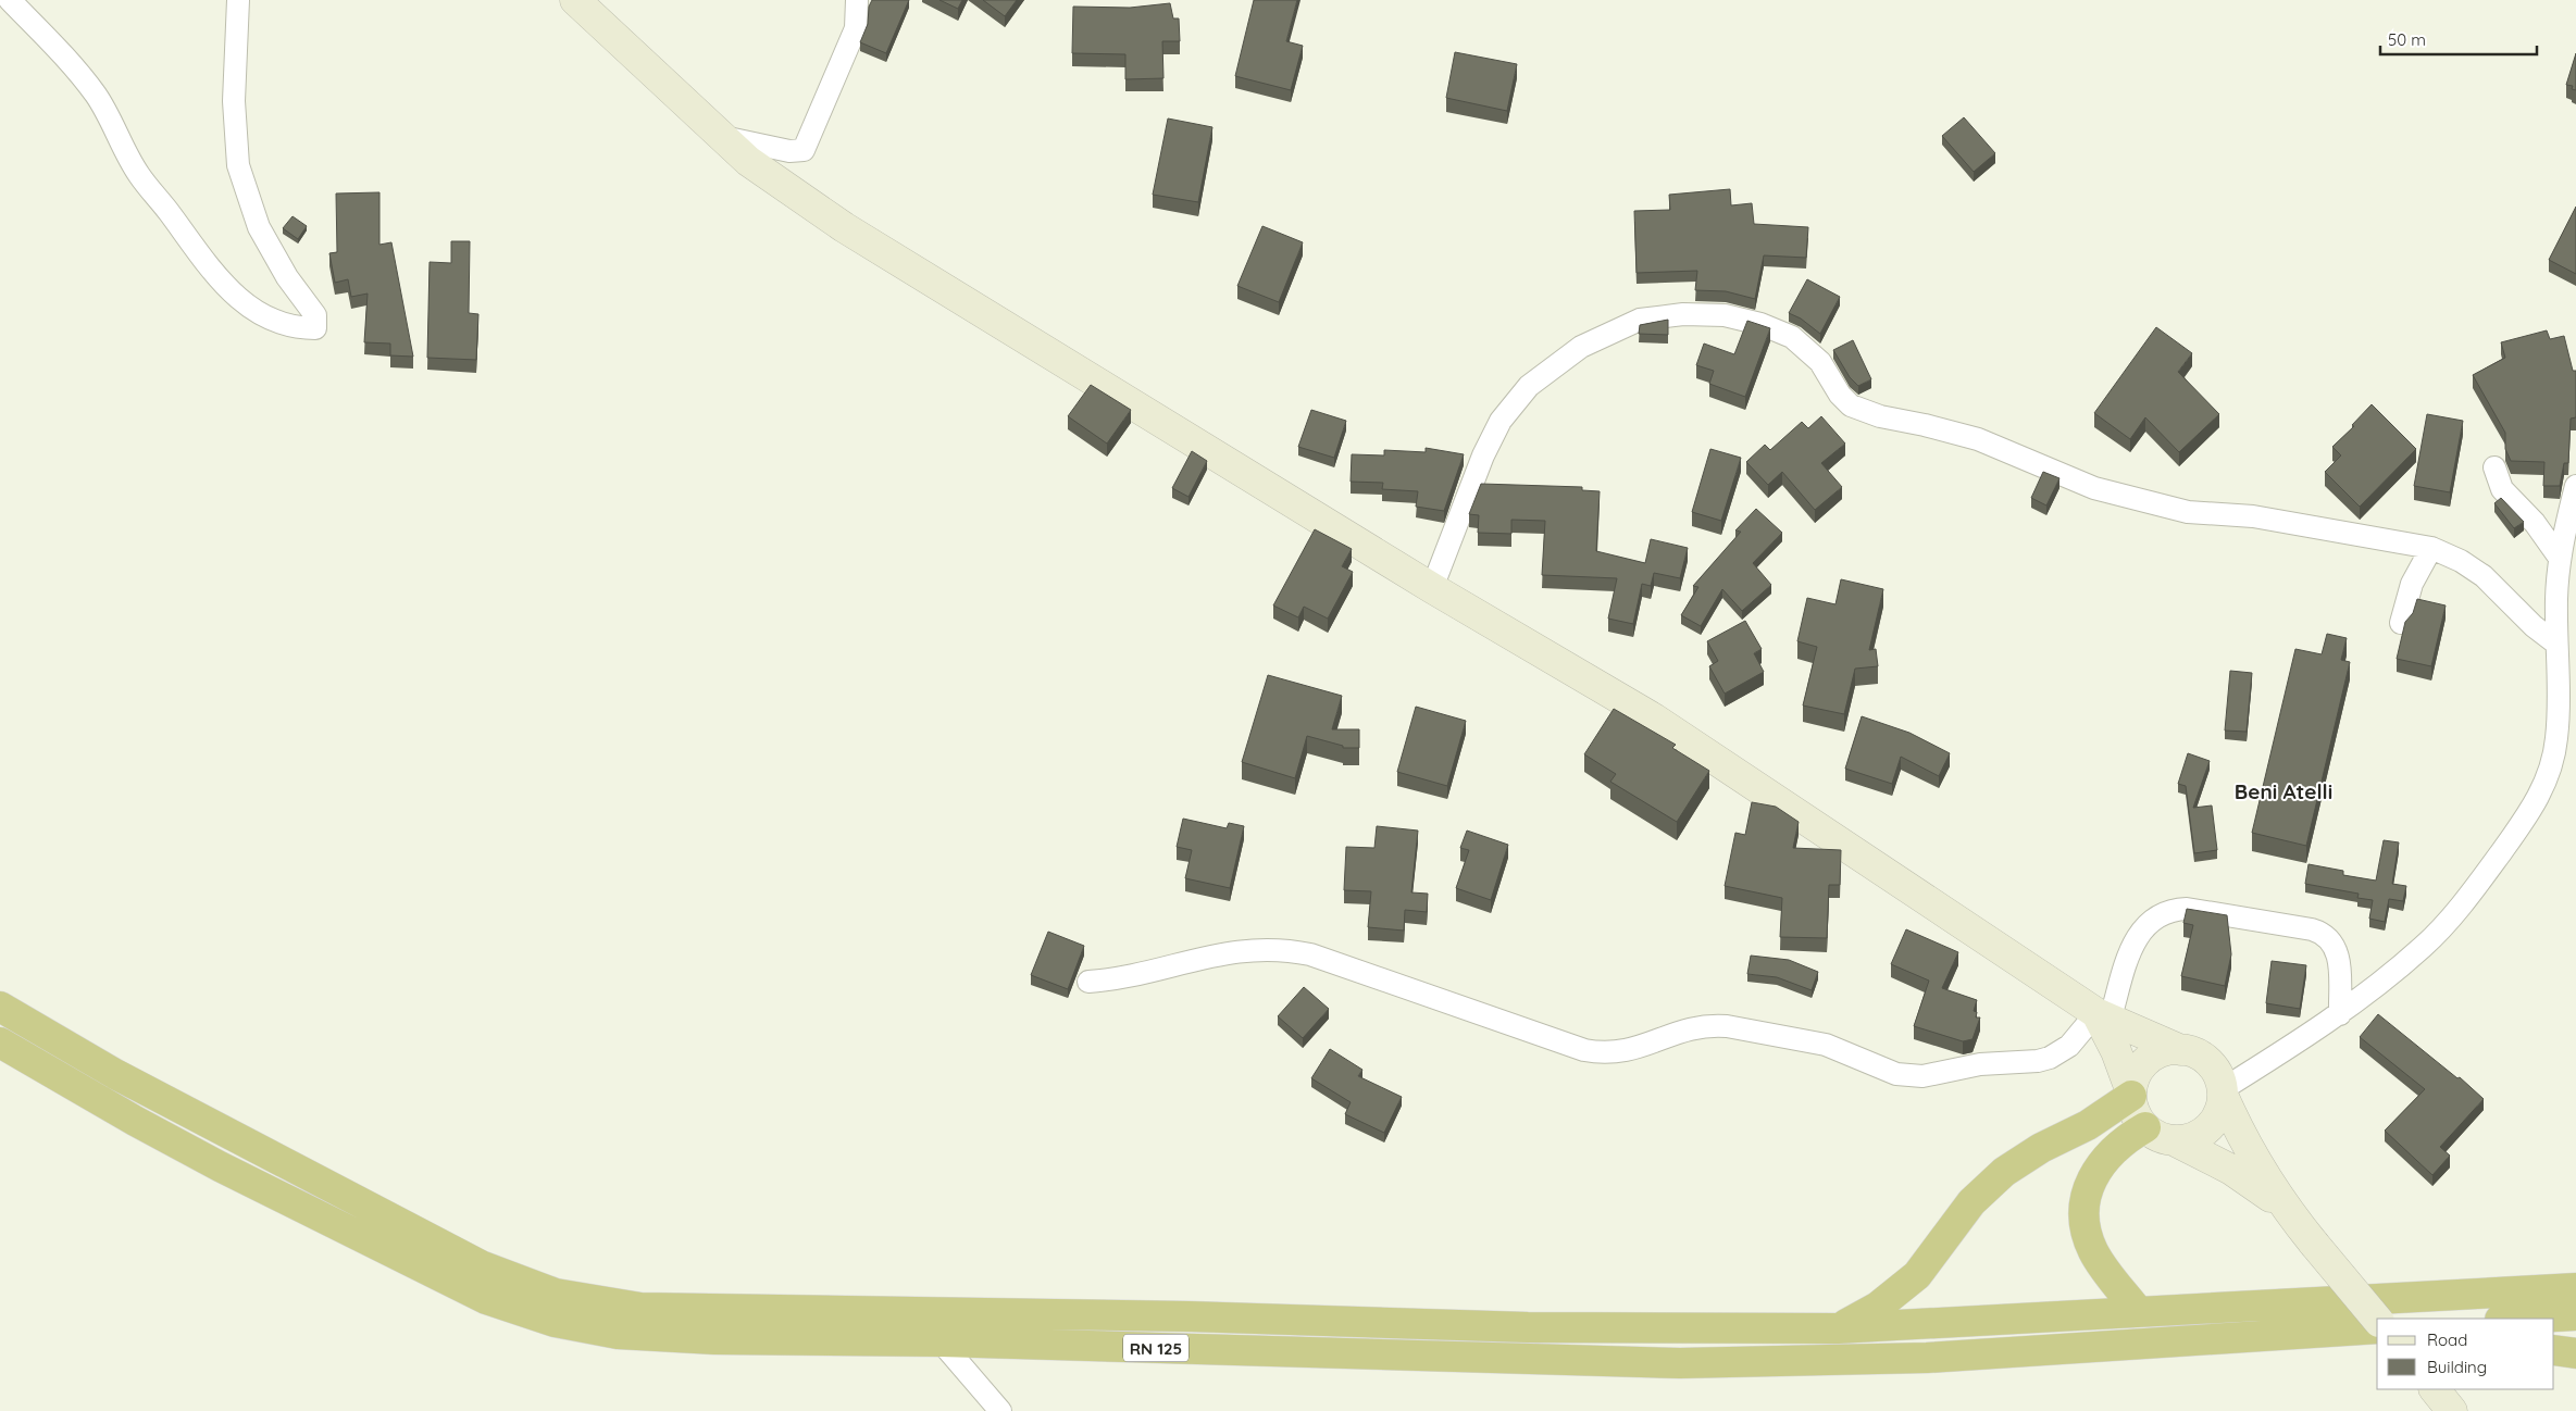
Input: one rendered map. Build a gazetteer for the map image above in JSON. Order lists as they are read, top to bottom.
{
  "streets": {
    "highway": ["RN 125"]
  },
  "districts": ["Beni Atelli"],
  "legend": ["Road", "Building"],
  "scale_bar": "50 m"
}
